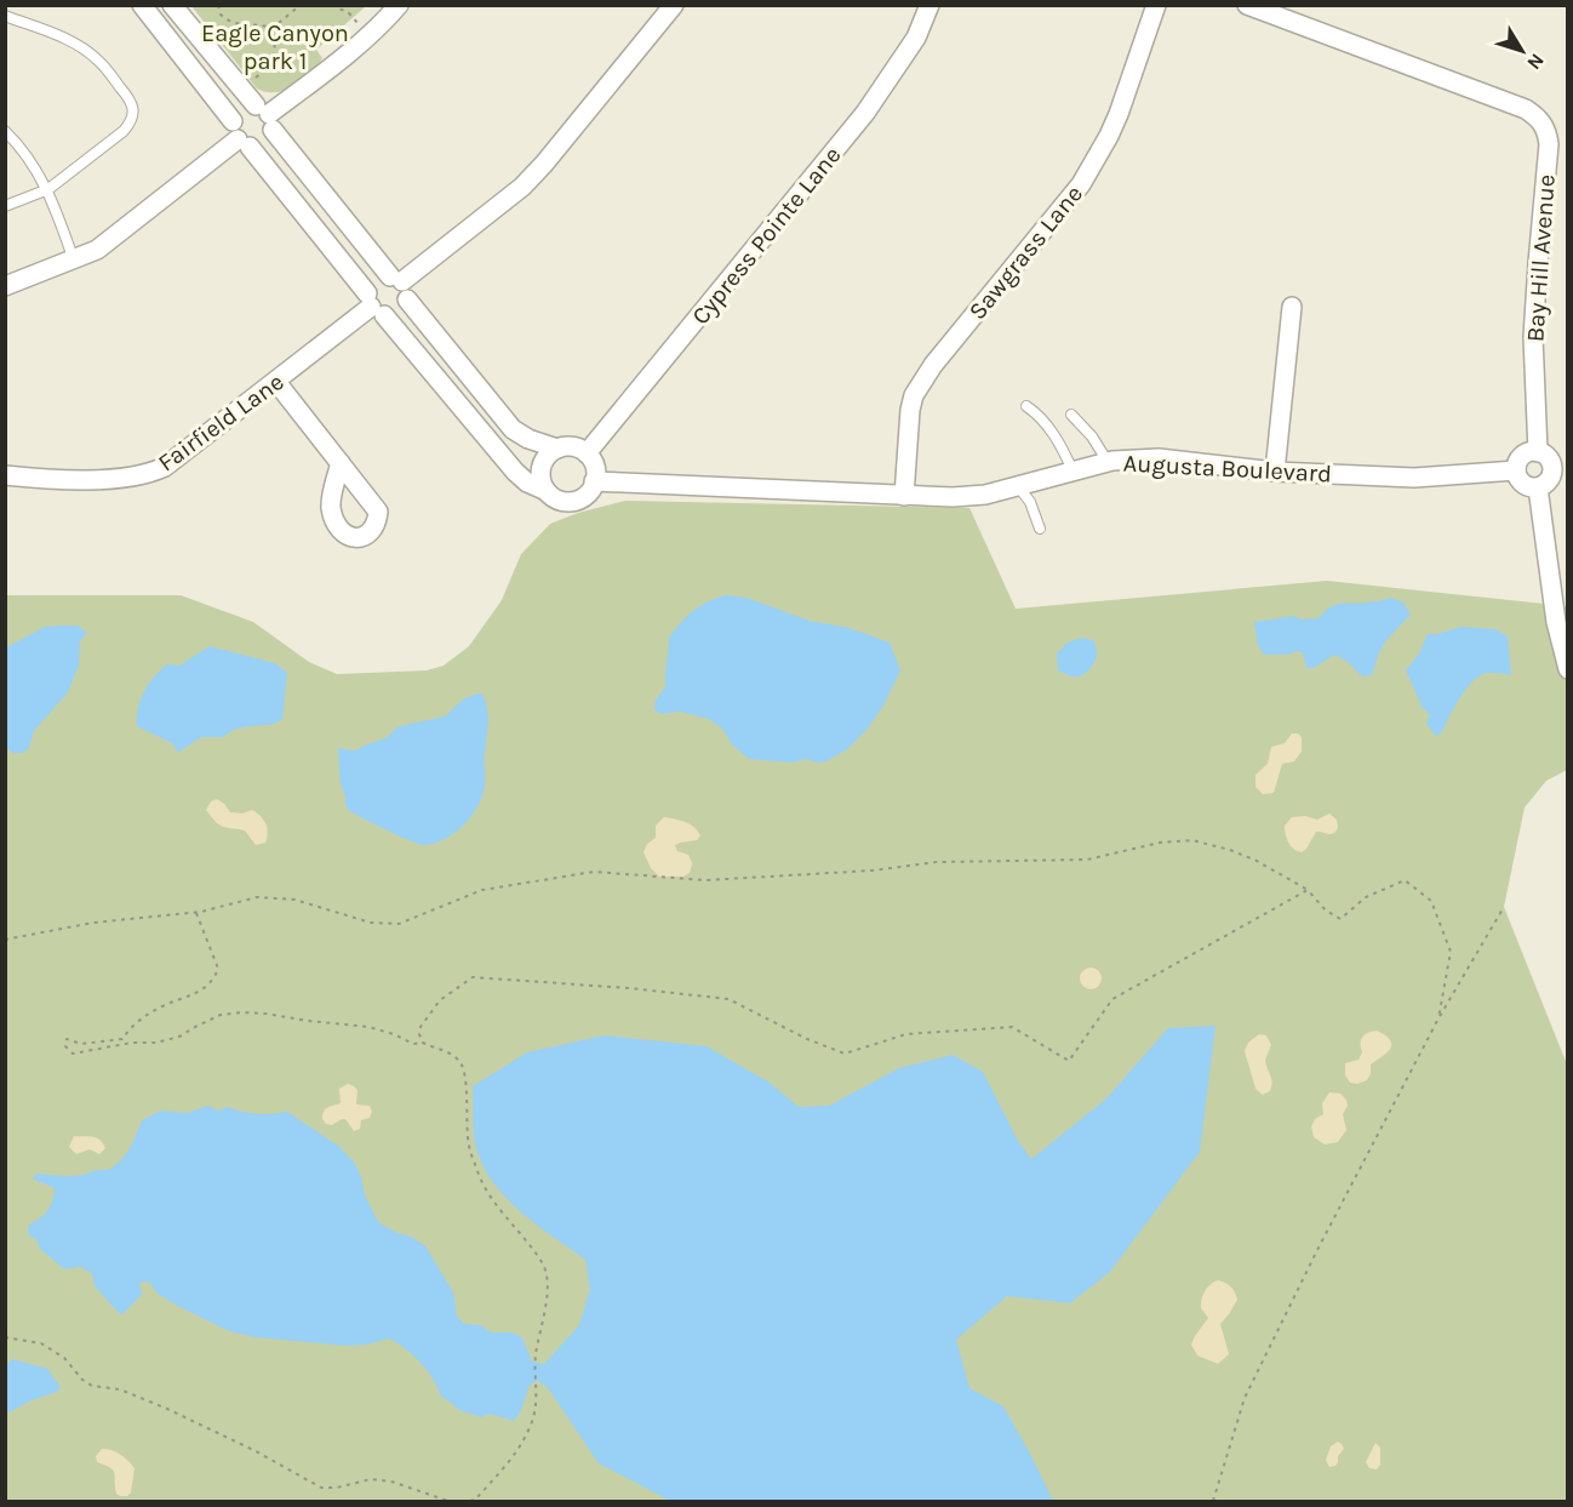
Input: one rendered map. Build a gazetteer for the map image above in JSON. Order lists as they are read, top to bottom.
{
  "streets": {
    "street": [
      "Cypress Pointe Lane",
      "Sawgrass Lane",
      "Bay Hill Avenue",
      "Fairfield Lane",
      "Augusta Boulevard"
    ]
  },
  "crossings": [
    ["Cypress Pointe Lane", "Augusta Boulevard"],
    ["Sawgrass Lane", "Augusta Boulevard"],
    ["Bay Hill Avenue", "Augusta Boulevard"]
  ],
  "parks": ["Eagle Canyon park 1"],
  "north": "bottom right"
}
